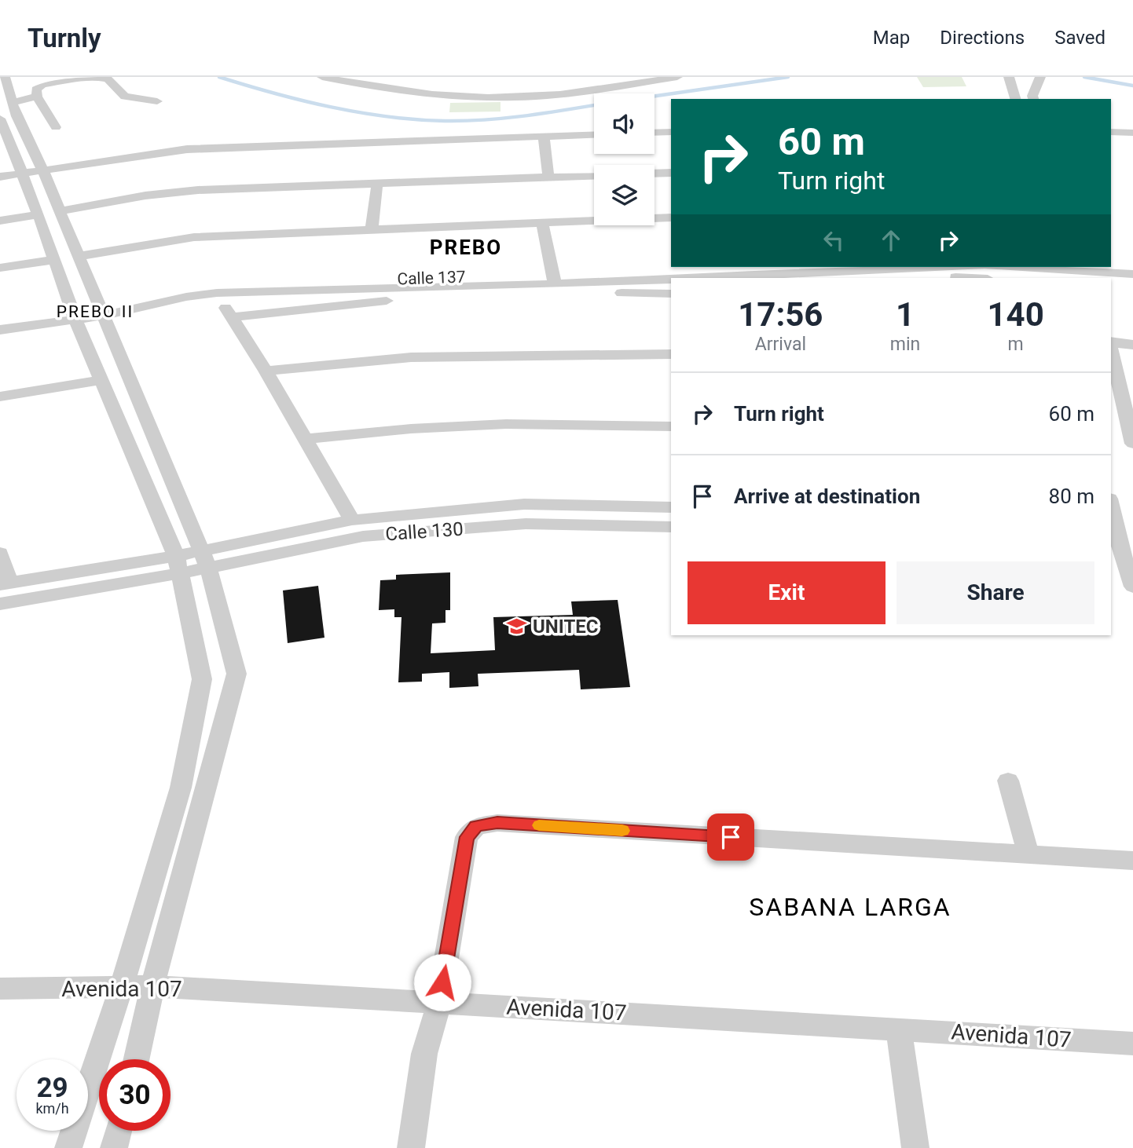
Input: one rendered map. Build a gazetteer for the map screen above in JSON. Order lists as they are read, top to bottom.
{
  "streets": {
    "street": ["Calle 137", "Calle 130", "Avenida 107"]
  },
  "districts": ["PREBO", "PREBO II", "SABANA LARGA"],
  "places": {
    "school or university": ["UNITEC"]
  },
  "page": {
    "header": "Turnly",
    "nav": ["Map", "Directions", "Saved"],
    "turn": ["60 m", "Turn right"],
    "eta": [
      "17:56",
      "Arrival",
      "1",
      "min",
      "140",
      "m"
    ],
    "list": [
      {
        "name": "Turn right",
        "value": "60 m"
      },
      {
        "name": "Arrive at destination",
        "value": "80 m"
      }
    ],
    "buttons": ["Exit", "Share"],
    "speed": "29 km/h",
    "limit": "30"
  }
}
